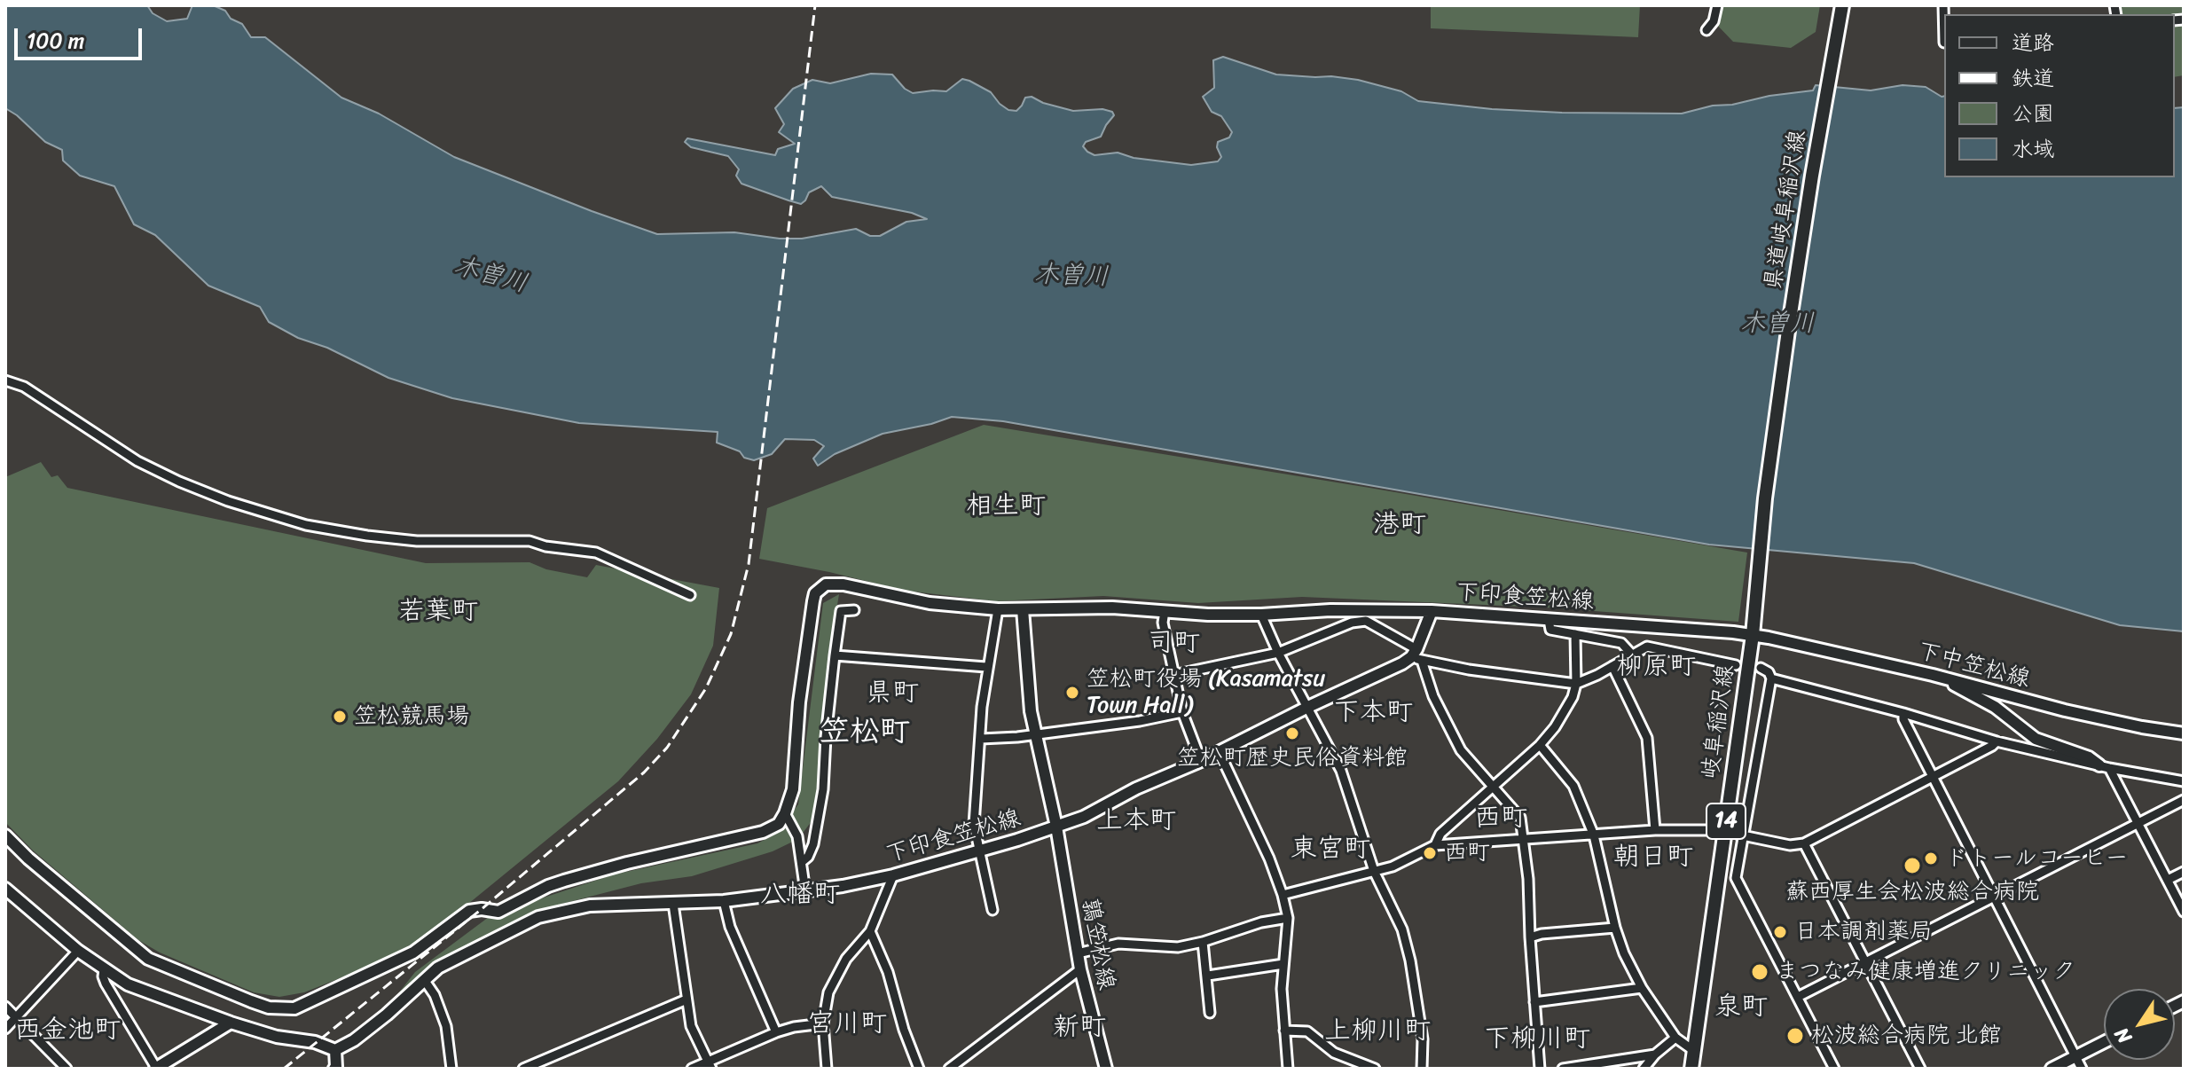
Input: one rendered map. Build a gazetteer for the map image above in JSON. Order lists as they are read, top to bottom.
{
  "streets": {
    "main road": [
      "県道岐阜稲沢線",
      "下印食笠松線",
      "下中笠松線",
      "岐阜稲沢線",
      "14",
      "鶉笠松線"
    ]
  },
  "crossings": [
    ["県道岐阜稲沢線", "岐阜稲沢線"],
    ["下印食笠松線", "下中笠松線"],
    ["下印食笠松線", "岐阜稲沢線"],
    ["下印食笠松線", "鶉笠松線"],
    ["下中笠松線", "岐阜稲沢線"]
  ],
  "districts": [
    "相生町",
    "港町",
    "若葉町",
    "司町",
    "柳原町",
    "県町",
    "下本町",
    "笠松町",
    "西町",
    "上本町",
    "東宮町",
    "朝日町",
    "八幡町",
    "泉町",
    "宮川町",
    "新町",
    "西金池町",
    "上柳川町",
    "下柳川町"
  ],
  "water": ["木曽川"],
  "places": [
    "笠松町役場 (Kasamatsu Town Hall)",
    "笠松競馬場",
    "笠松町歴史民俗資料館",
    "西町",
    "ドトールコーヒー",
    "蘇西厚生会松波総合病院",
    "日本調剤薬局",
    "まつなみ健康増進クリニック",
    "松波総合病院 北館"
  ],
  "legend": [
    "道路",
    "鉄道",
    "公園",
    "水域"
  ],
  "scale_bar": "100 m",
  "north": "bottom left"
}
